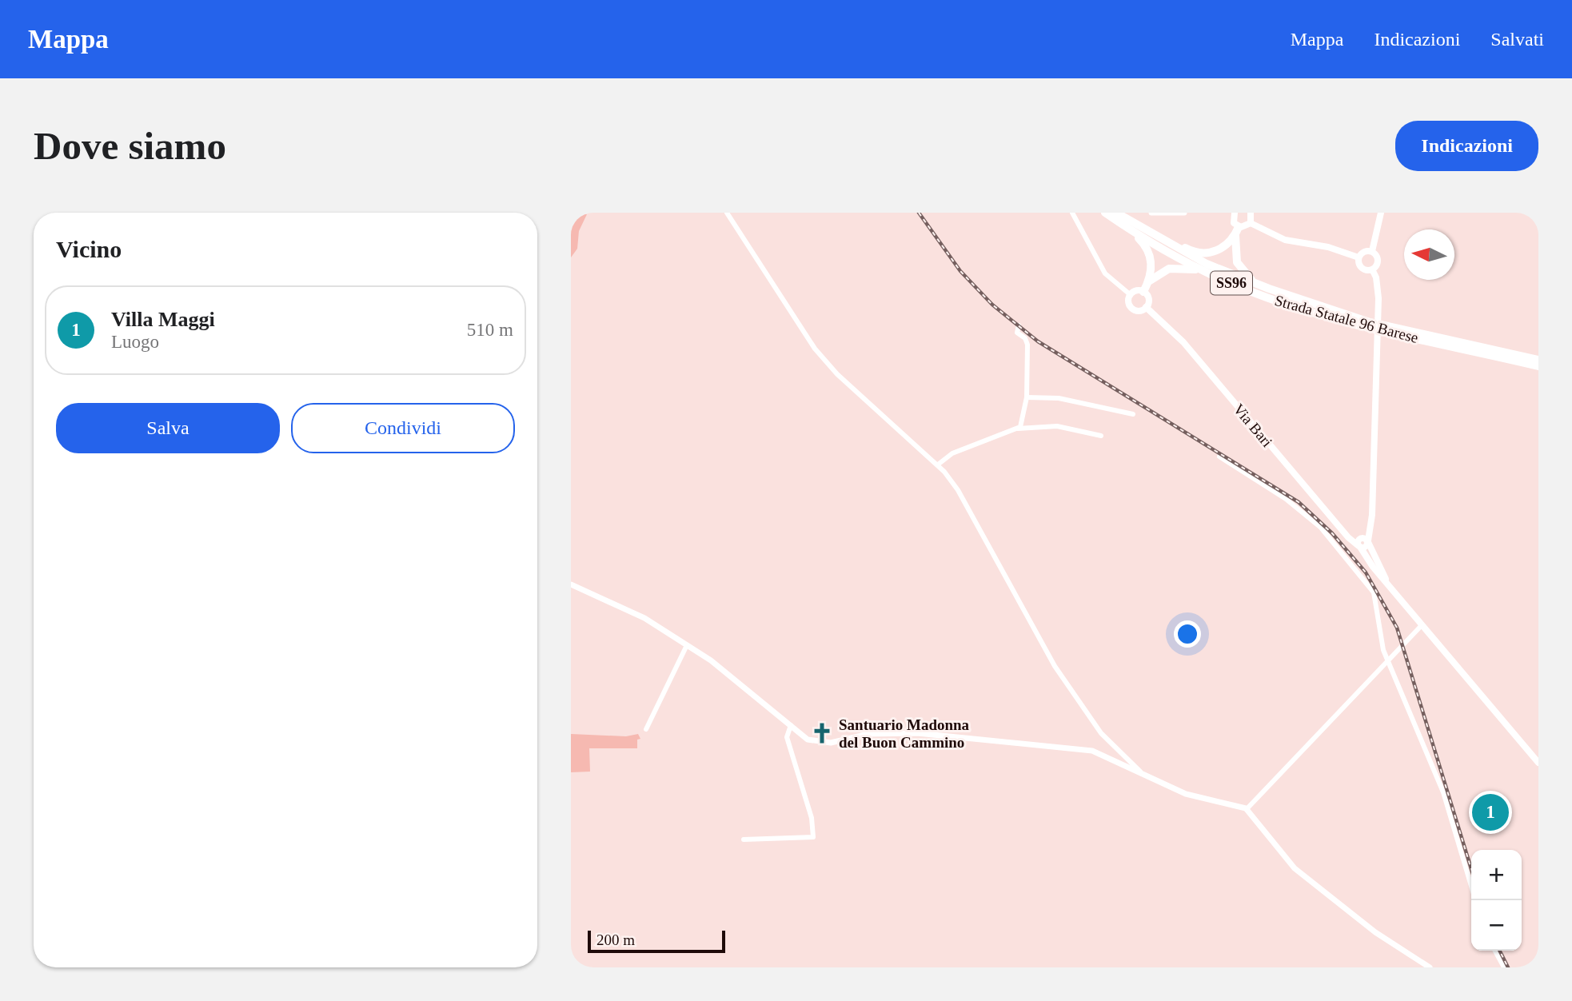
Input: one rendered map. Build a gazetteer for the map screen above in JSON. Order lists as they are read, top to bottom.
{
  "streets": {
    "highway": ["SS96", "Strada Statale 96 Barese"],
    "main road": ["Via Bari"]
  },
  "places": {
    "church": ["Santuario Madonna del Buon Cammino"]
  },
  "scale_bar": "200 m",
  "north": "left",
  "page": {
    "header": "Mappa",
    "nav": ["Mappa", "Indicazioni", "Salvati"],
    "buttons": [
      "Indicazioni",
      ["Salva", "Condividi"]
    ],
    "title": "Dove siamo",
    "heading": "Vicino",
    "list": [
      {
        "mark": "1",
        "name": "Villa Maggi",
        "note": "Luogo",
        "value": "510 m"
      }
    ],
    "pins": "1",
    "map_buttons": ["+", "−"],
    "scale": "200 m"
  }
}
